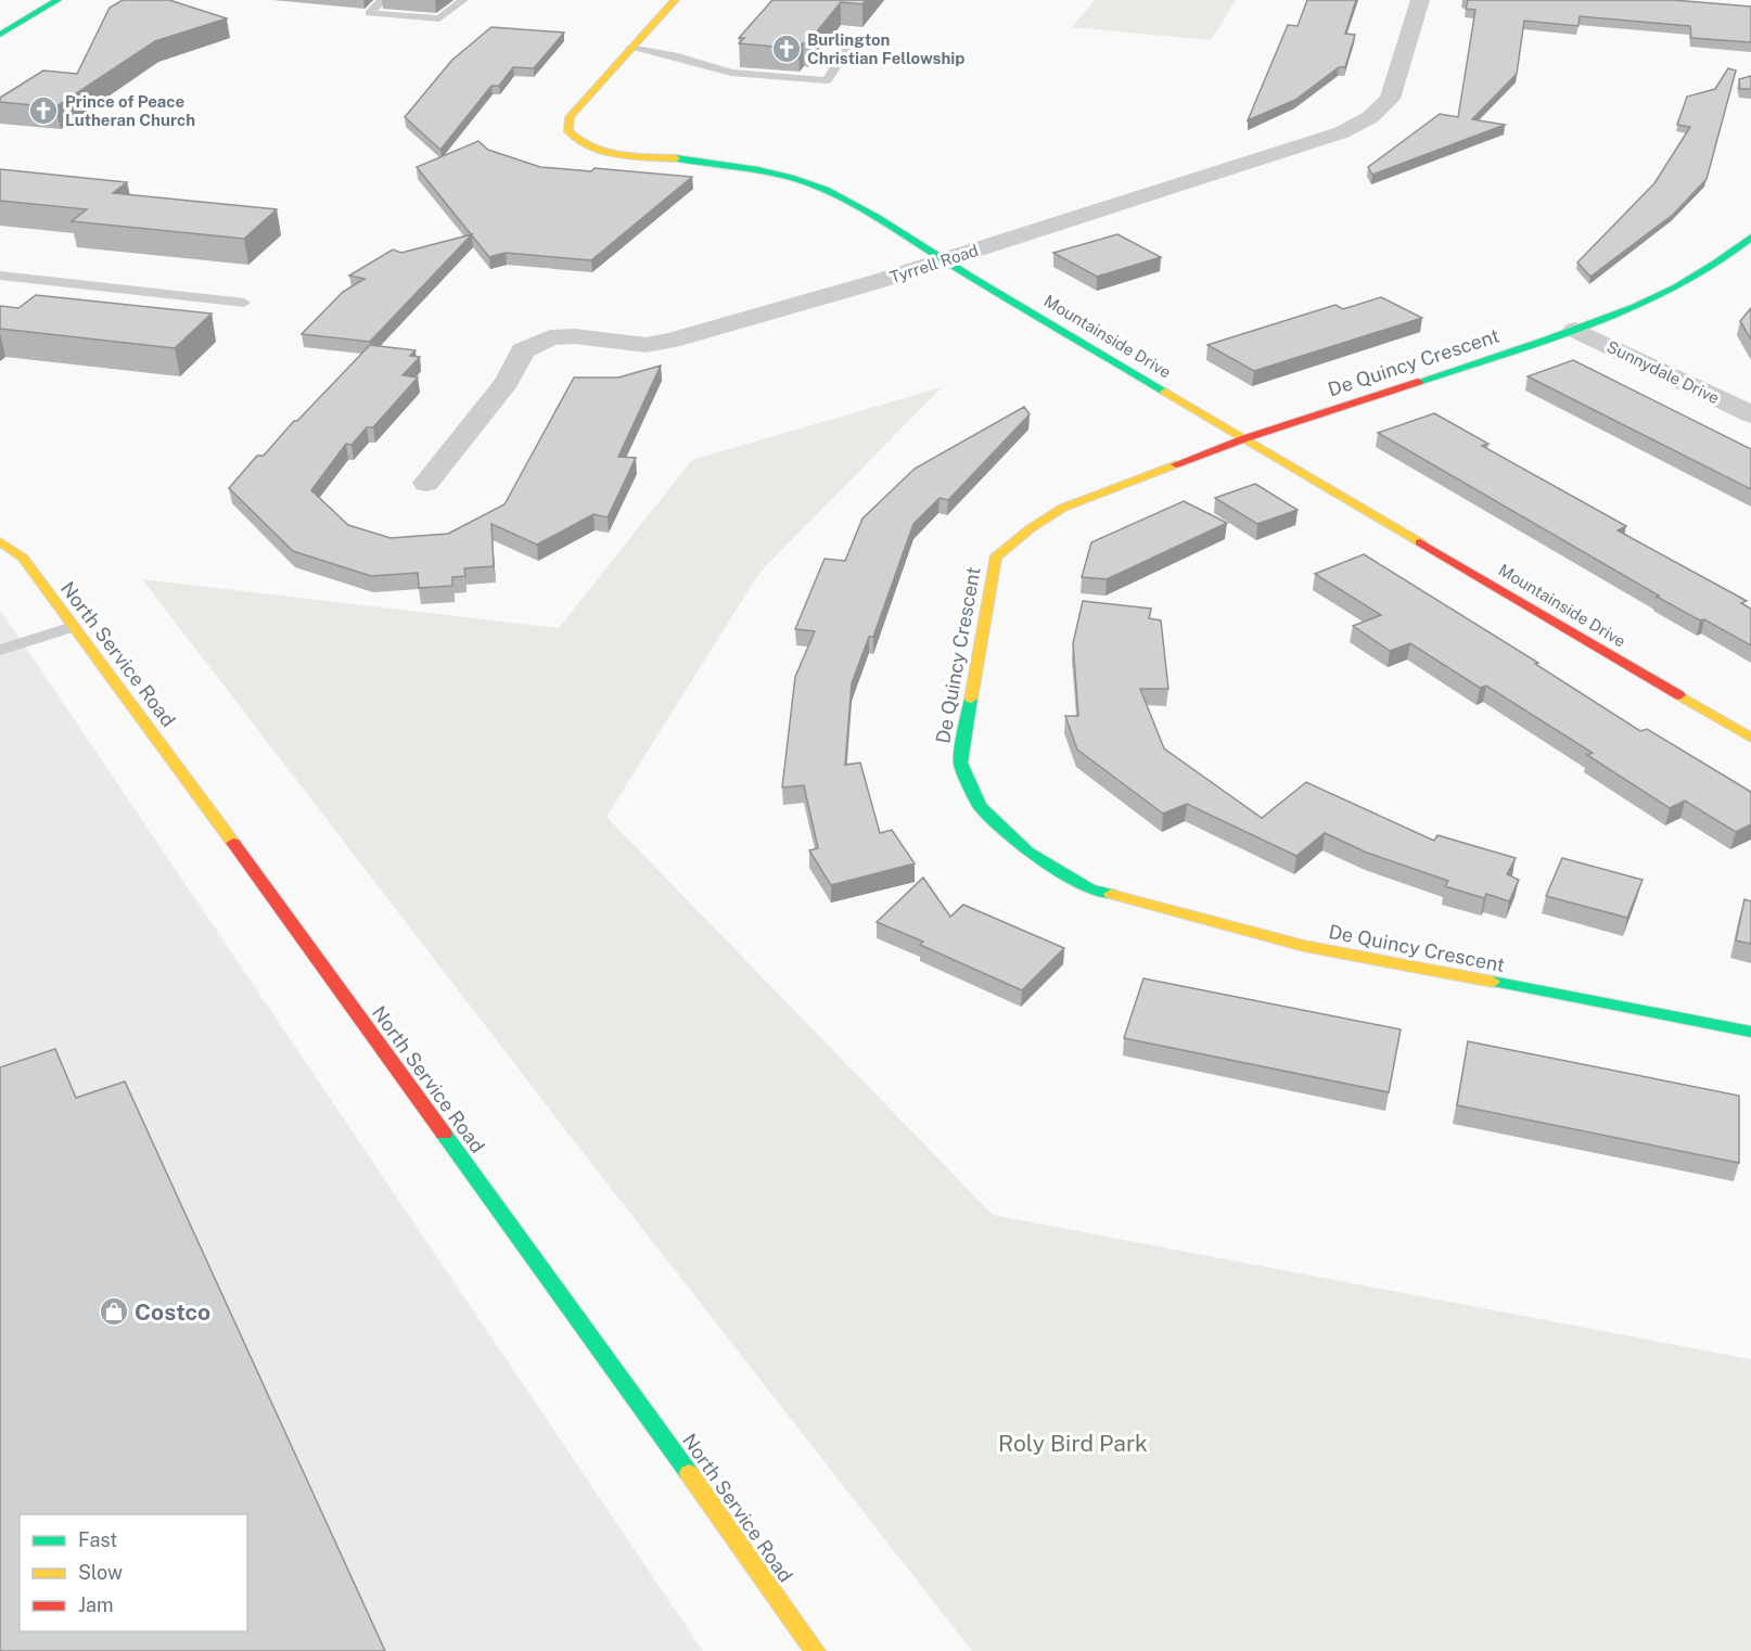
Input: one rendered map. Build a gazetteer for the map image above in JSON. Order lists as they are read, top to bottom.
{
  "streets": {
    "street": [
      "Tyrrell Road",
      "Mountainside Drive",
      "De Quincy Crescent",
      "Sunnydale Drive",
      "North Service Road"
    ]
  },
  "crossings": [
    ["Tyrrell Road", "Mountainside Drive"],
    ["Mountainside Drive", "De Quincy Crescent"],
    ["De Quincy Crescent", "Sunnydale Drive"]
  ],
  "parks": ["Roly Bird Park"],
  "places": {
    "church": ["Burlington Christian Fellowship", "Prince of Peace Lutheran Church"],
    "shop": ["Costco"]
  },
  "legend": ["Fast", "Slow", "Jam"]
}
